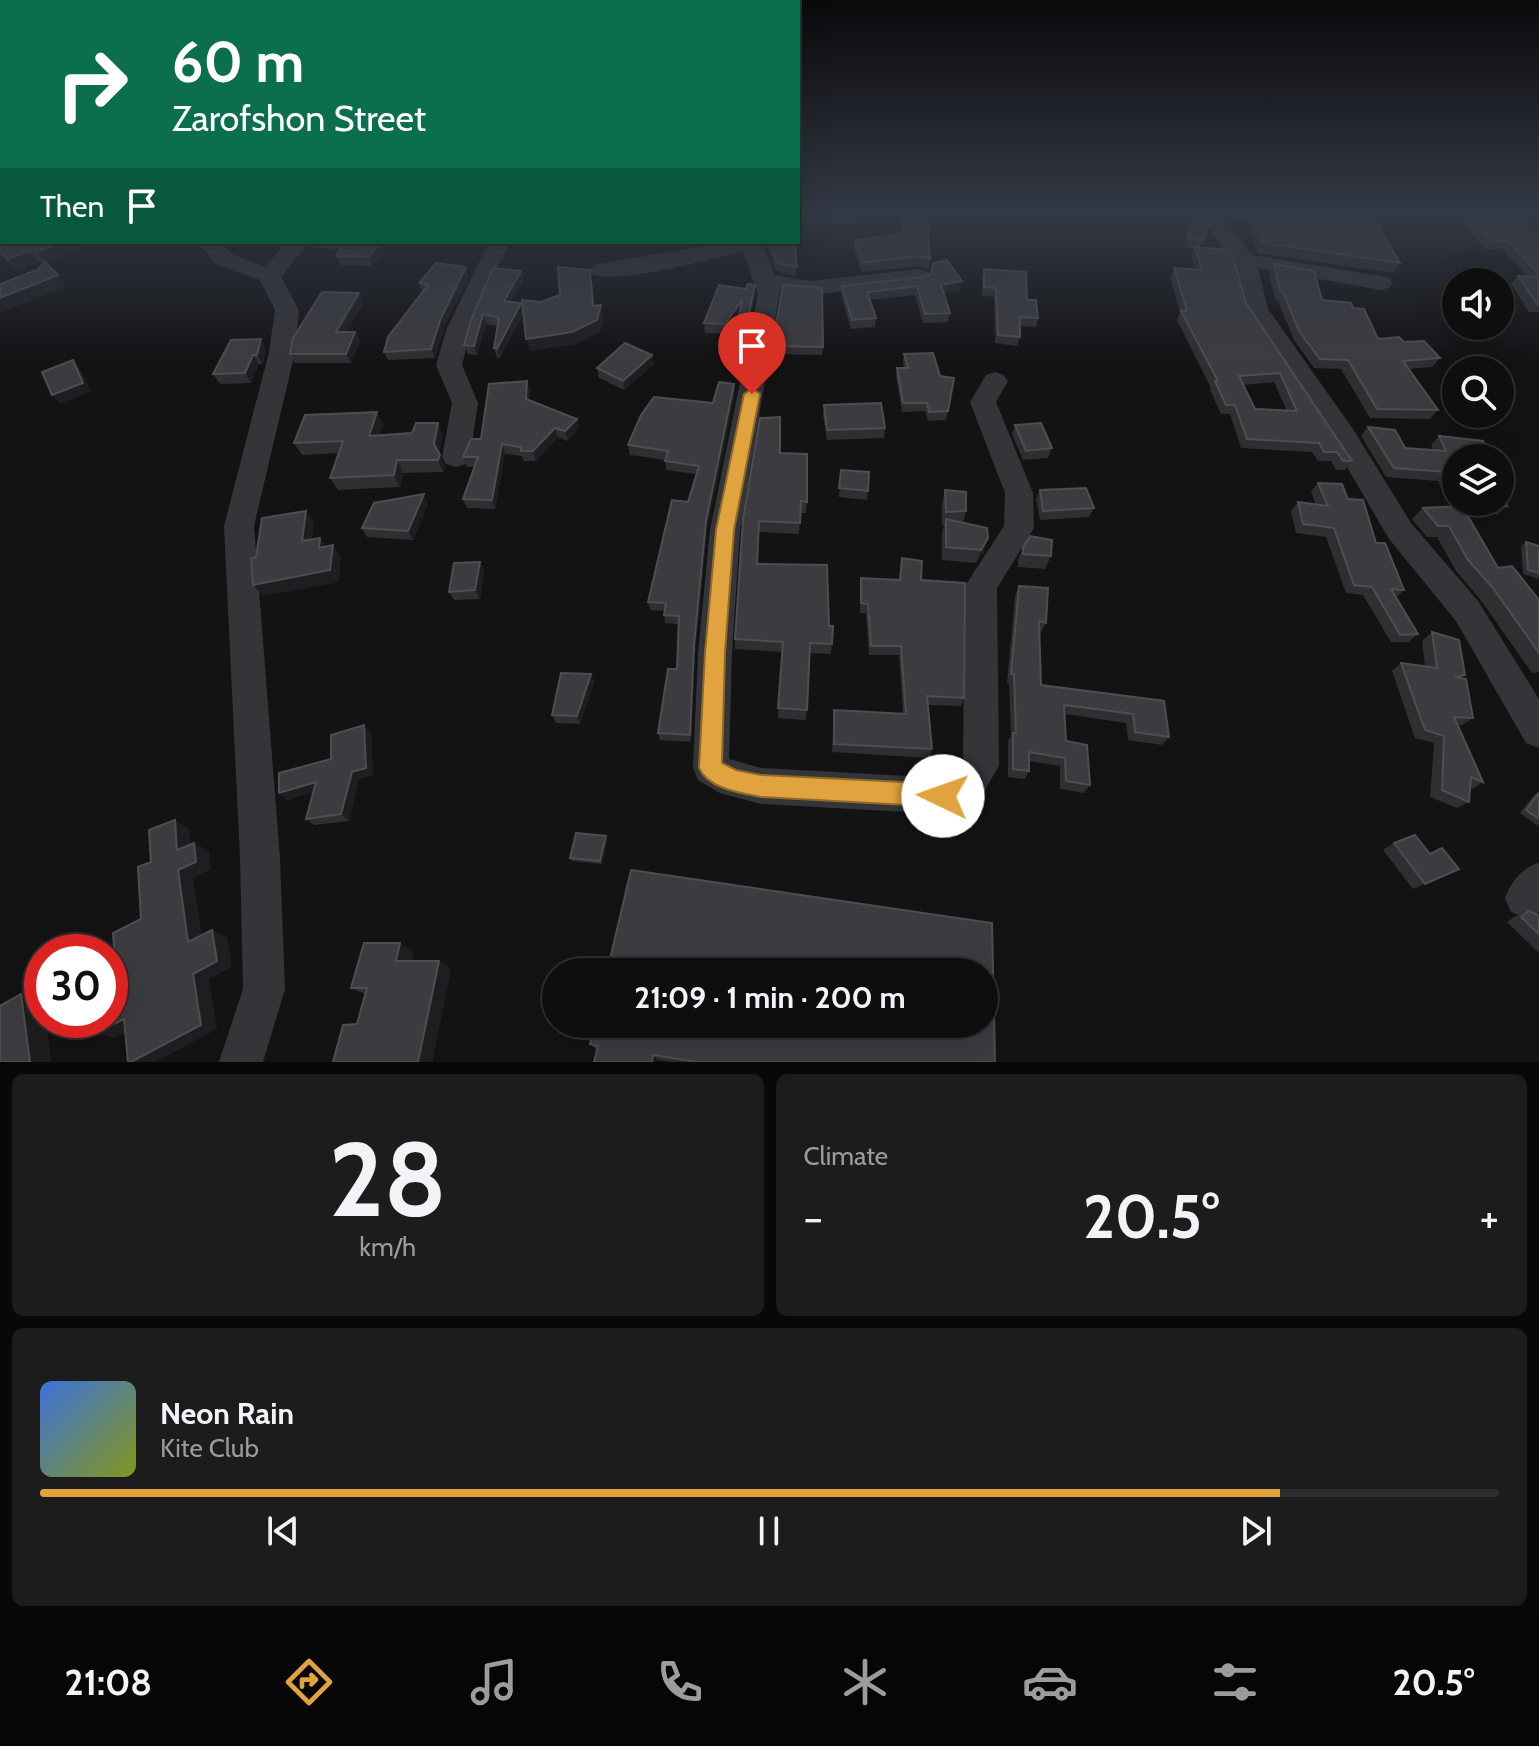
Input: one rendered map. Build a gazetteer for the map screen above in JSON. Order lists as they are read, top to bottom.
{
  "page": {
    "turn": ["60 m", "Zarofshon Street"],
    "then": "Then",
    "limit": "30",
    "trip": "21:09 · 1 min · 200 m",
    "tile": [
      ["28", "km/h"],
      "Climate"
    ],
    "heat": ["−", "20.5°", "+"],
    "song": ["Neon Rain", "Kite Club"],
    "tabs": ["21:08", "20.5°"]
  }
}
